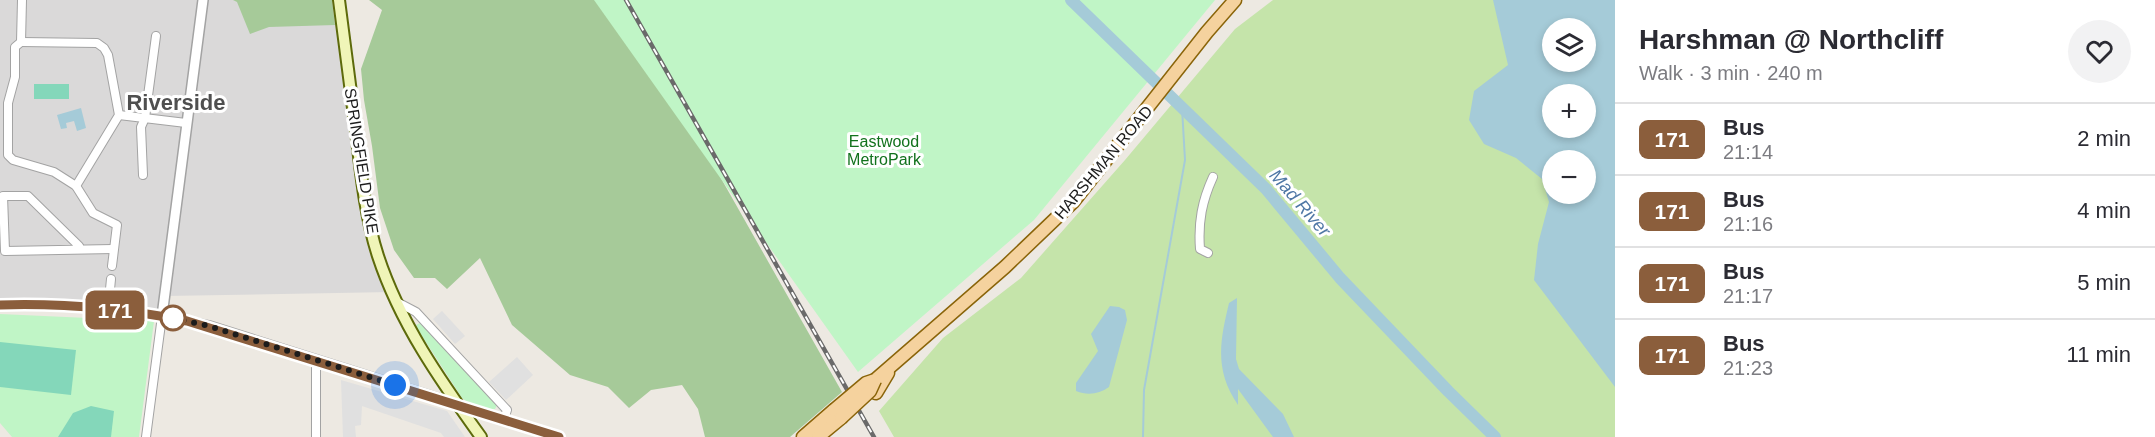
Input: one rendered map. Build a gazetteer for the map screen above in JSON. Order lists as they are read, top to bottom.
{
  "streets": {
    "main road": ["SPRINGFIELD PIKE", "HARSHMAN ROAD"]
  },
  "districts": ["Riverside"],
  "water": ["Mad River"],
  "parks": ["Eastwood MetroPark"],
  "lines": ["bus line 171"],
  "page": {
    "on_map": "171",
    "heading": ["Harshman @ Northcliff", "Walk · 3 min · 240 m"],
    "map_buttons": ["+", "−"],
    "list": [
      {
        "mark": "171",
        "name": "Bus",
        "note": "21:14",
        "value": "2 min"
      },
      {
        "mark": "171",
        "name": "Bus",
        "note": "21:16",
        "value": "4 min"
      },
      {
        "mark": "171",
        "name": "Bus",
        "note": "21:17",
        "value": "5 min"
      },
      {
        "mark": "171",
        "name": "Bus",
        "note": "21:23",
        "value": "11 min"
      }
    ]
  }
}
